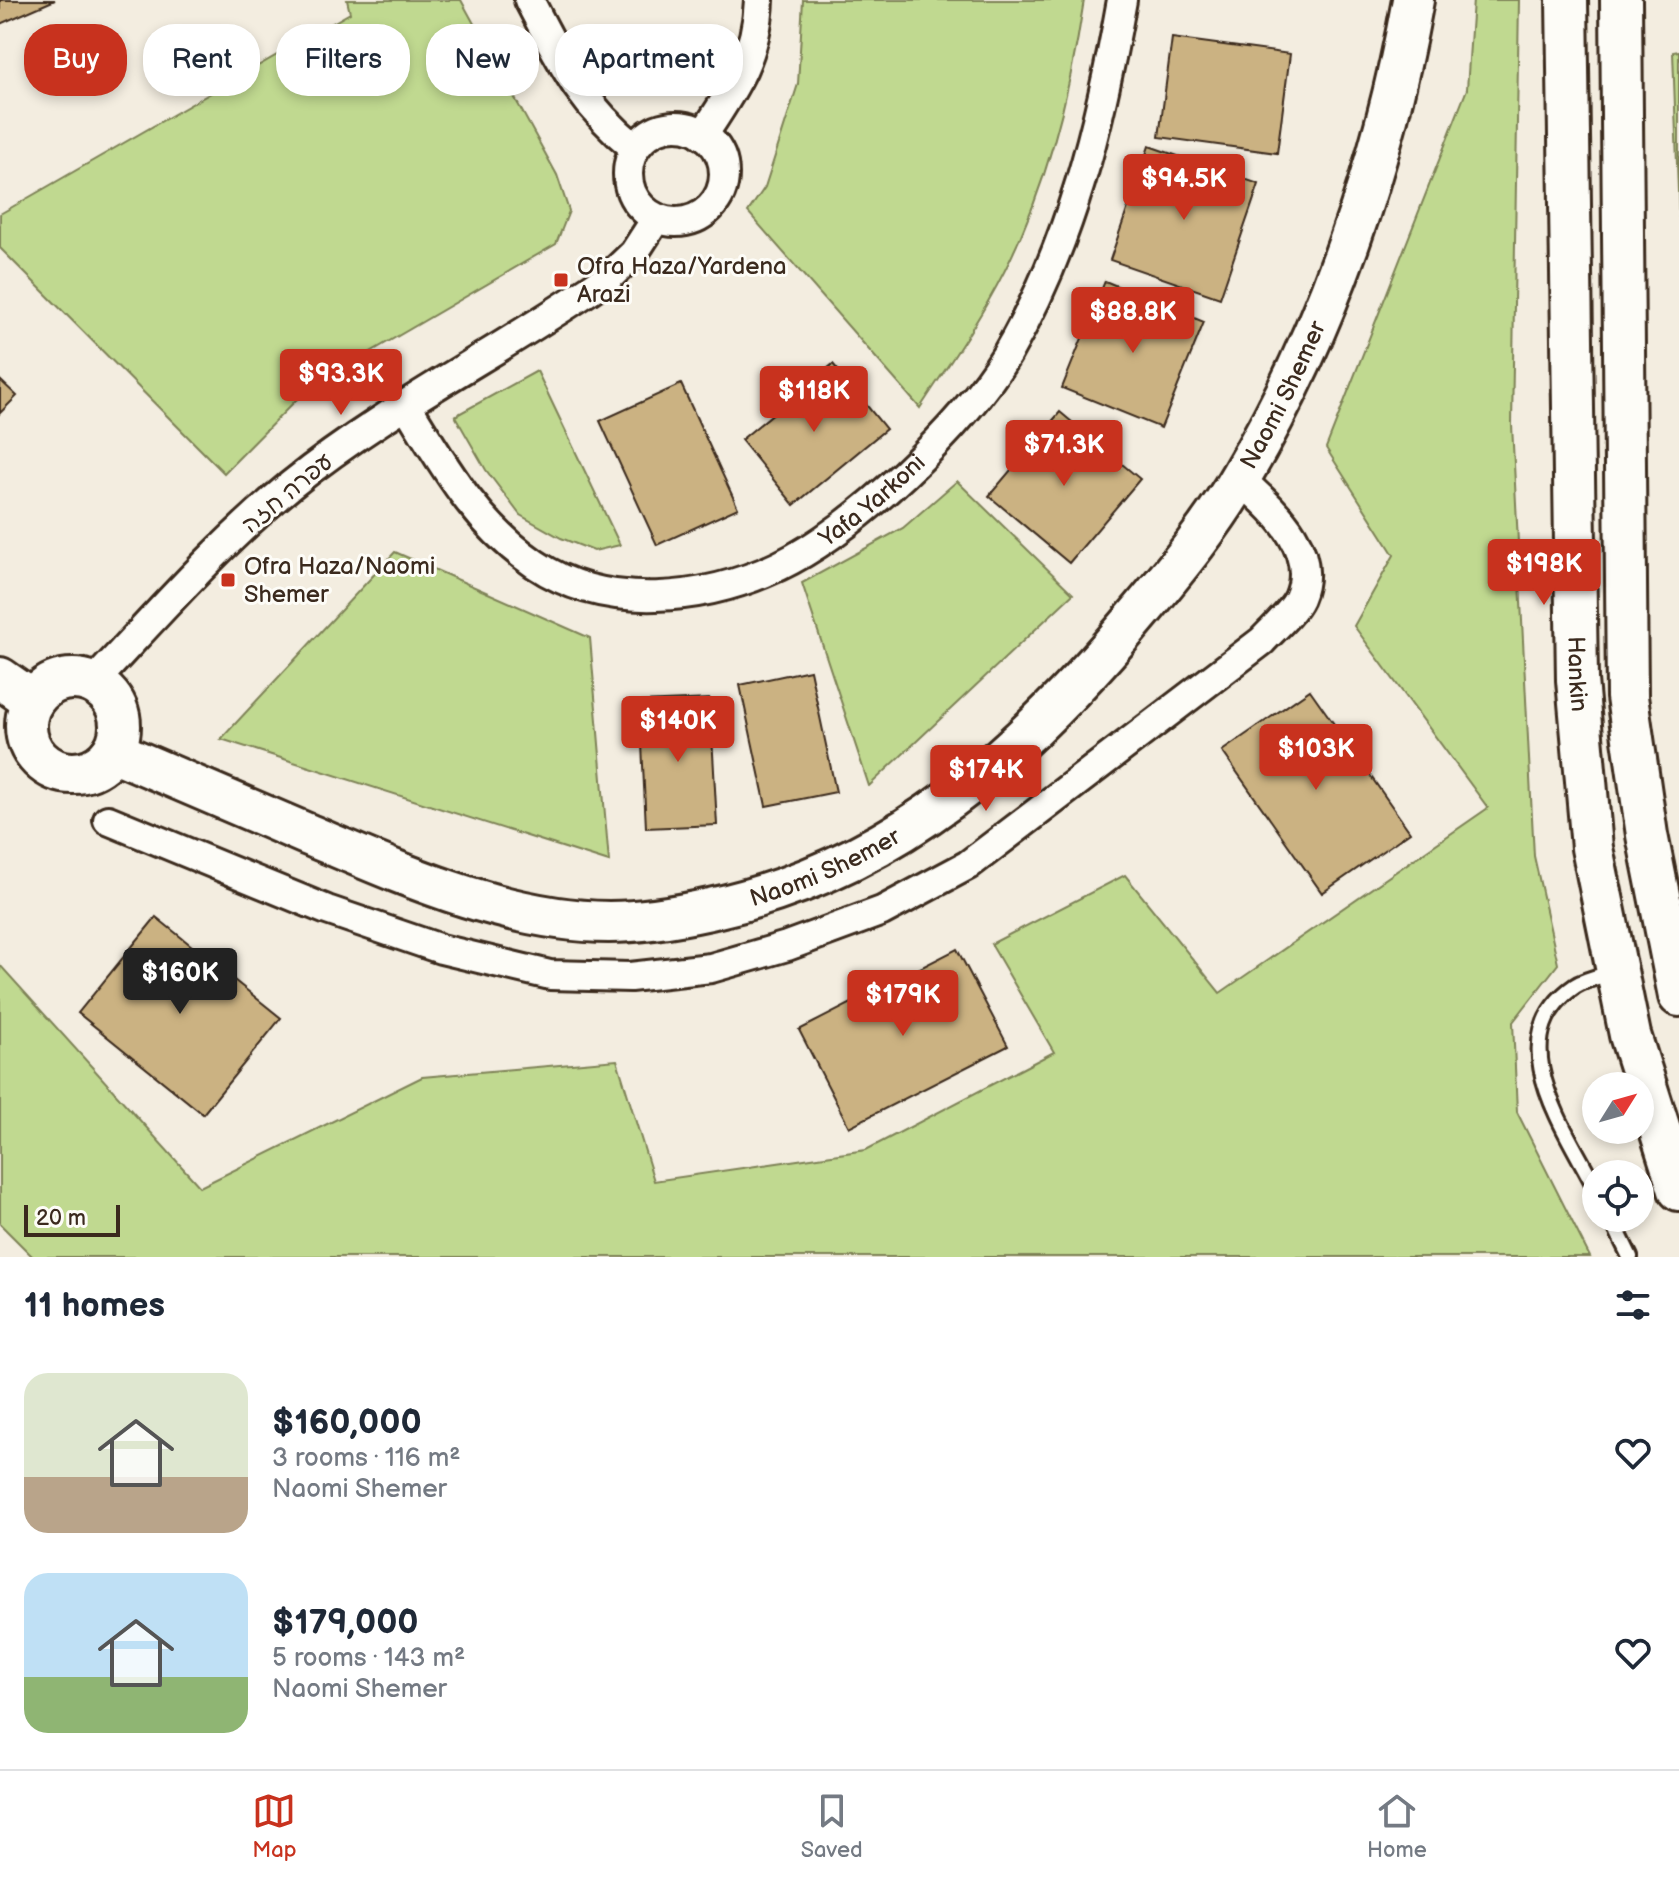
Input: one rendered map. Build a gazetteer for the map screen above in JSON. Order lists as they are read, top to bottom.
{
  "streets": {
    "main road": ["Naomi Shemer", "Hankin"],
    "street": ["עפרה חזה", "Yafa Yarkoni"]
  },
  "crossings": [
    ["Naomi Shemer", "עפרה חזה"],
    ["עפרה חזה", "Yafa Yarkoni"]
  ],
  "places": {
    "transit": ["Ofra Haza/Yardena Arazi", "Ofra Haza/Naomi Shemer"]
  },
  "scale_bar": "20 m",
  "north": "top right",
  "page": {
    "chip": [
      "Buy",
      "Rent",
      "Filters",
      "New",
      "Apartment"
    ],
    "price": [
      "$94.5K",
      "$88.8K",
      "$93.3K",
      "$118K",
      "$71.3K",
      "$198K",
      "$140K",
      "$103K",
      "$174K",
      "$160K",
      "$179K"
    ],
    "scale": "20 m",
    "heading": "11 homes",
    "list": [
      {
        "name": "$160,000",
        "note": "3 rooms · 116 m² · Naomi Shemer"
      },
      {
        "name": "$179,000",
        "note": "5 rooms · 143 m² · Naomi Shemer"
      }
    ],
    "tabs": ["Map", "Saved", "Home"]
  }
}
